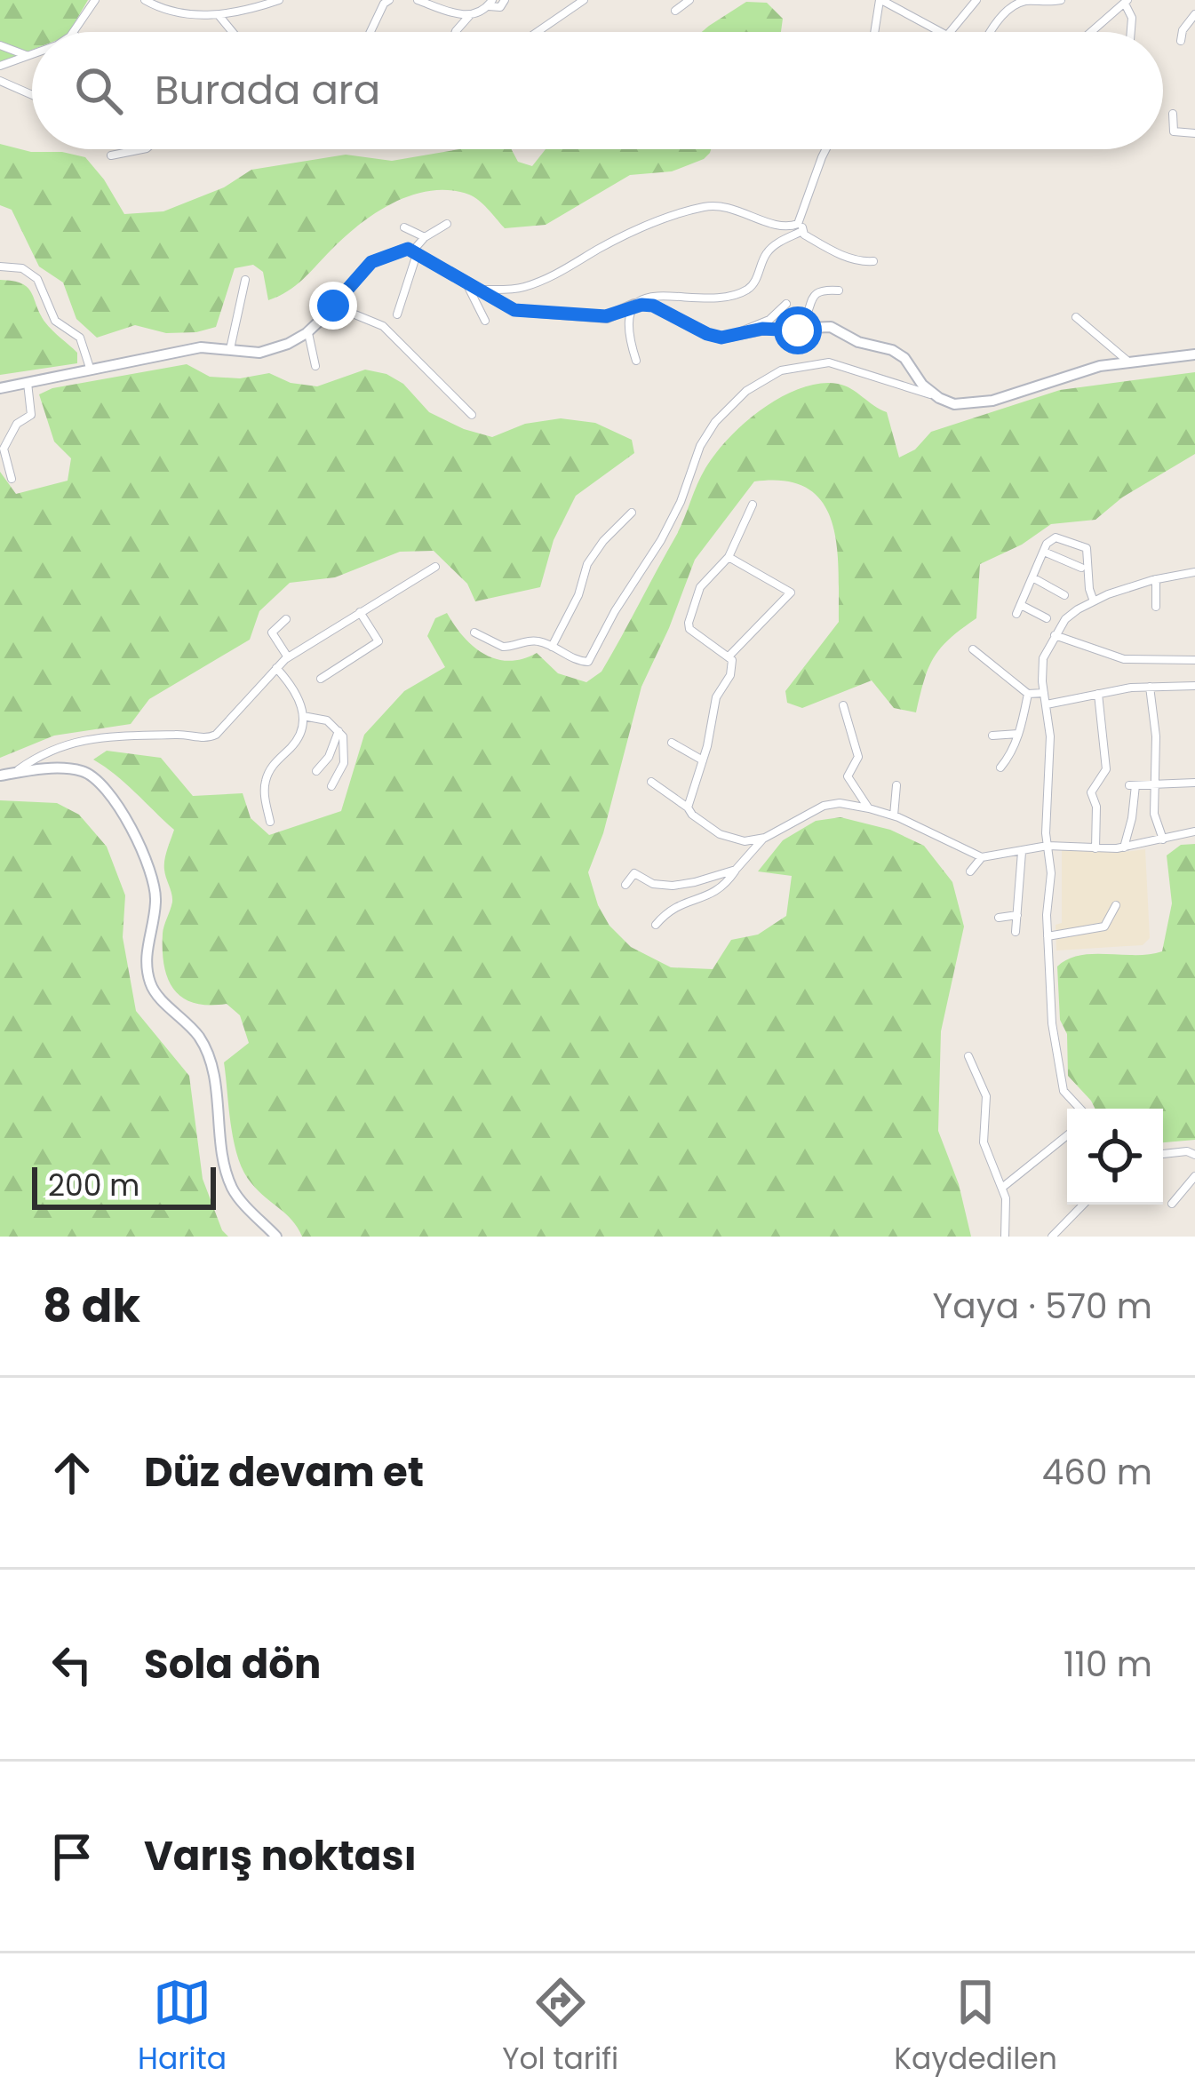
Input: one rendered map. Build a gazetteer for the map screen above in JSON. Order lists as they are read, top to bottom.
{
  "scale_bar": "200 m",
  "page": {
    "search": "Burada ara",
    "scale": "200 m",
    "heading": ["8 dk", "Yaya · 570 m"],
    "list": [
      ["Düz devam et", "460 m"],
      ["Sola dön", "110 m"],
      "Varış noktası"
    ],
    "nav": ["Harita", "Yol tarifi", "Kaydedilen"]
  }
}
